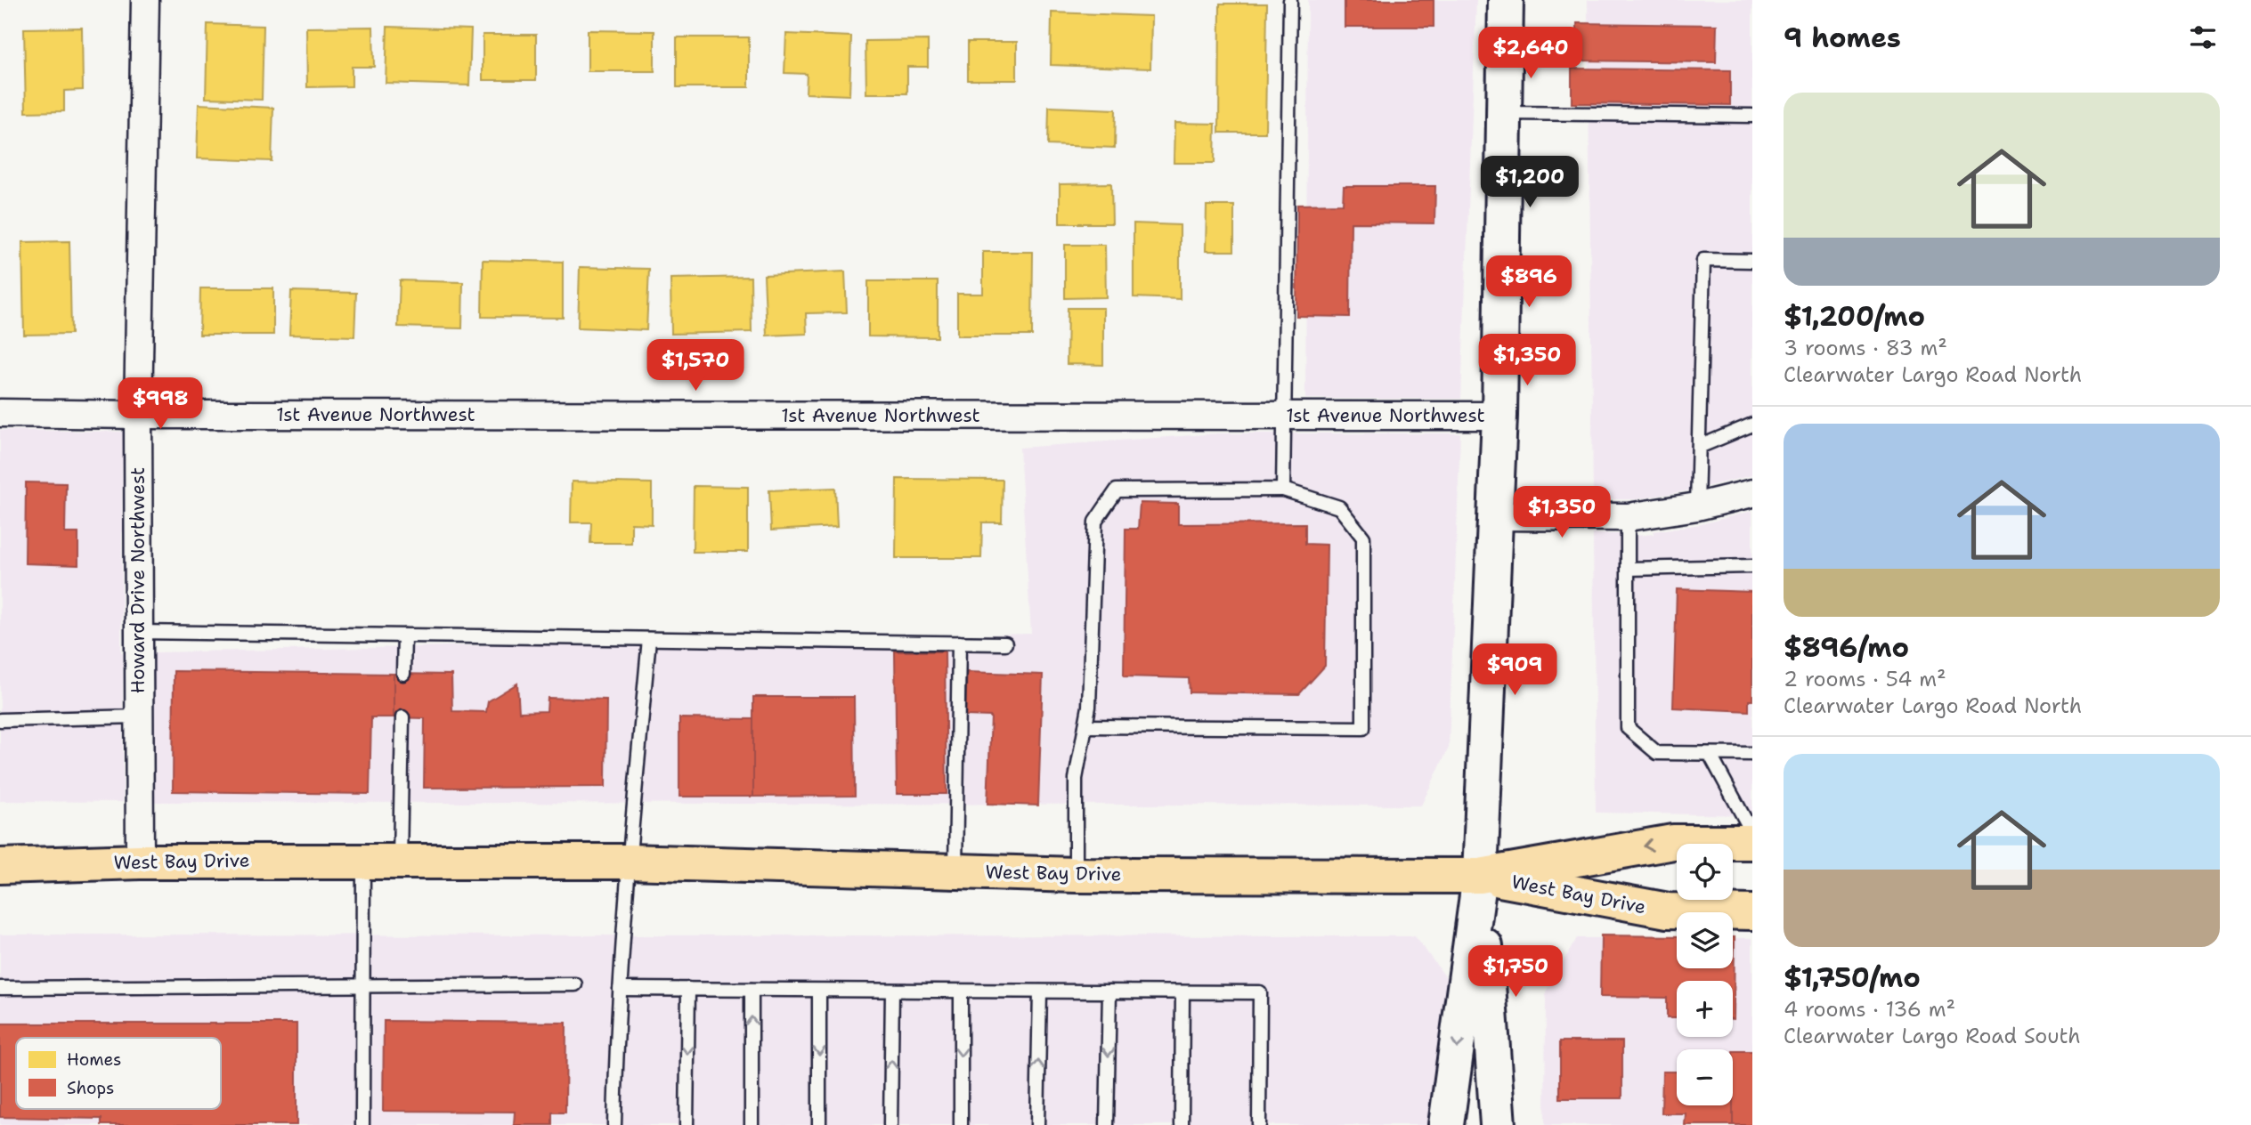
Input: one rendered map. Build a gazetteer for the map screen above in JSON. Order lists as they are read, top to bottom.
{
  "streets": {
    "main road": ["West Bay Drive"],
    "street": ["1st Avenue Northwest", "Howard Drive Northwest"]
  },
  "crossings": [
    ["1st Avenue Northwest", "Howard Drive Northwest"],
    ["Howard Drive Northwest", "West Bay Drive"]
  ],
  "legend": ["Homes", "Shops"],
  "page": {
    "heading": "9 homes",
    "price": [
      "$2,640",
      "$1,200",
      "$896",
      "$1,350",
      "$1,570",
      "$998",
      "$1,350",
      "$909",
      "$1,750"
    ],
    "list": [
      {
        "name": "$1,200/mo",
        "note": "3 rooms · 83 m² · Clearwater Largo Road North"
      },
      {
        "name": "$896/mo",
        "note": "2 rooms · 54 m² · Clearwater Largo Road North"
      },
      {
        "name": "$1,750/mo",
        "note": "4 rooms · 136 m² · Clearwater Largo Road South"
      }
    ],
    "map_buttons": ["+", "−"]
  }
}
